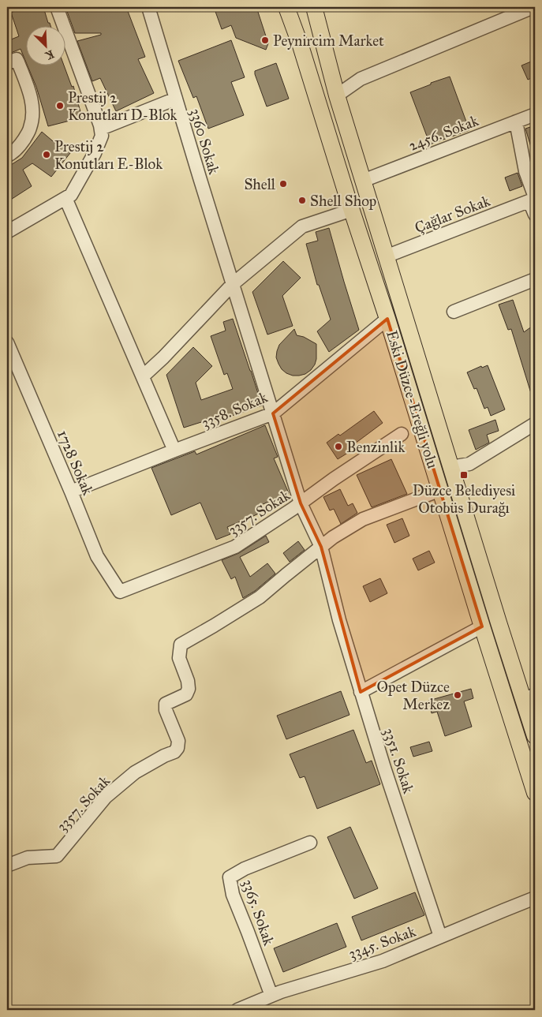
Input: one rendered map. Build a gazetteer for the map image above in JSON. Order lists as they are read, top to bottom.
{
  "streets": {
    "main road": ["Eski Düzce-Ereğli yolu"],
    "street": [
      "2456. Sokak",
      "3360 Sokak",
      "Çağlar Sokak",
      "3358. Sokak",
      "1728 Sokak",
      "3357. Sokak",
      "3351. Sokak",
      "3365. Sokak",
      "3345. Sokak"
    ]
  },
  "crossings": [
    ["2456. Sokak", "Eski Düzce-Ereğli yolu"],
    ["3360 Sokak", "3358. Sokak"],
    ["3360 Sokak", "3351. Sokak"],
    ["Çağlar Sokak", "Eski Düzce-Ereğli yolu"],
    ["Eski Düzce-Ereğli yolu", "3358. Sokak"],
    ["3358. Sokak", "1728 Sokak"],
    ["3358. Sokak", "3351. Sokak"],
    ["1728 Sokak", "3357. Sokak"],
    ["3357. Sokak", "3351. Sokak"],
    ["3351. Sokak", "3345. Sokak"],
    ["3365. Sokak", "3345. Sokak"]
  ],
  "places": {
    "other": [
      "Peynircim Market",
      "Prestij 2 Konutları D-Blok",
      "Prestij 2 Konutları E-Blok",
      "Shell",
      "Shell Shop",
      "Benzinlik",
      "Opet Düzce Merkez"
    ],
    "transit": ["Düzce Belediyesi Otobüs Durağı"]
  },
  "north": "bottom right"
}
